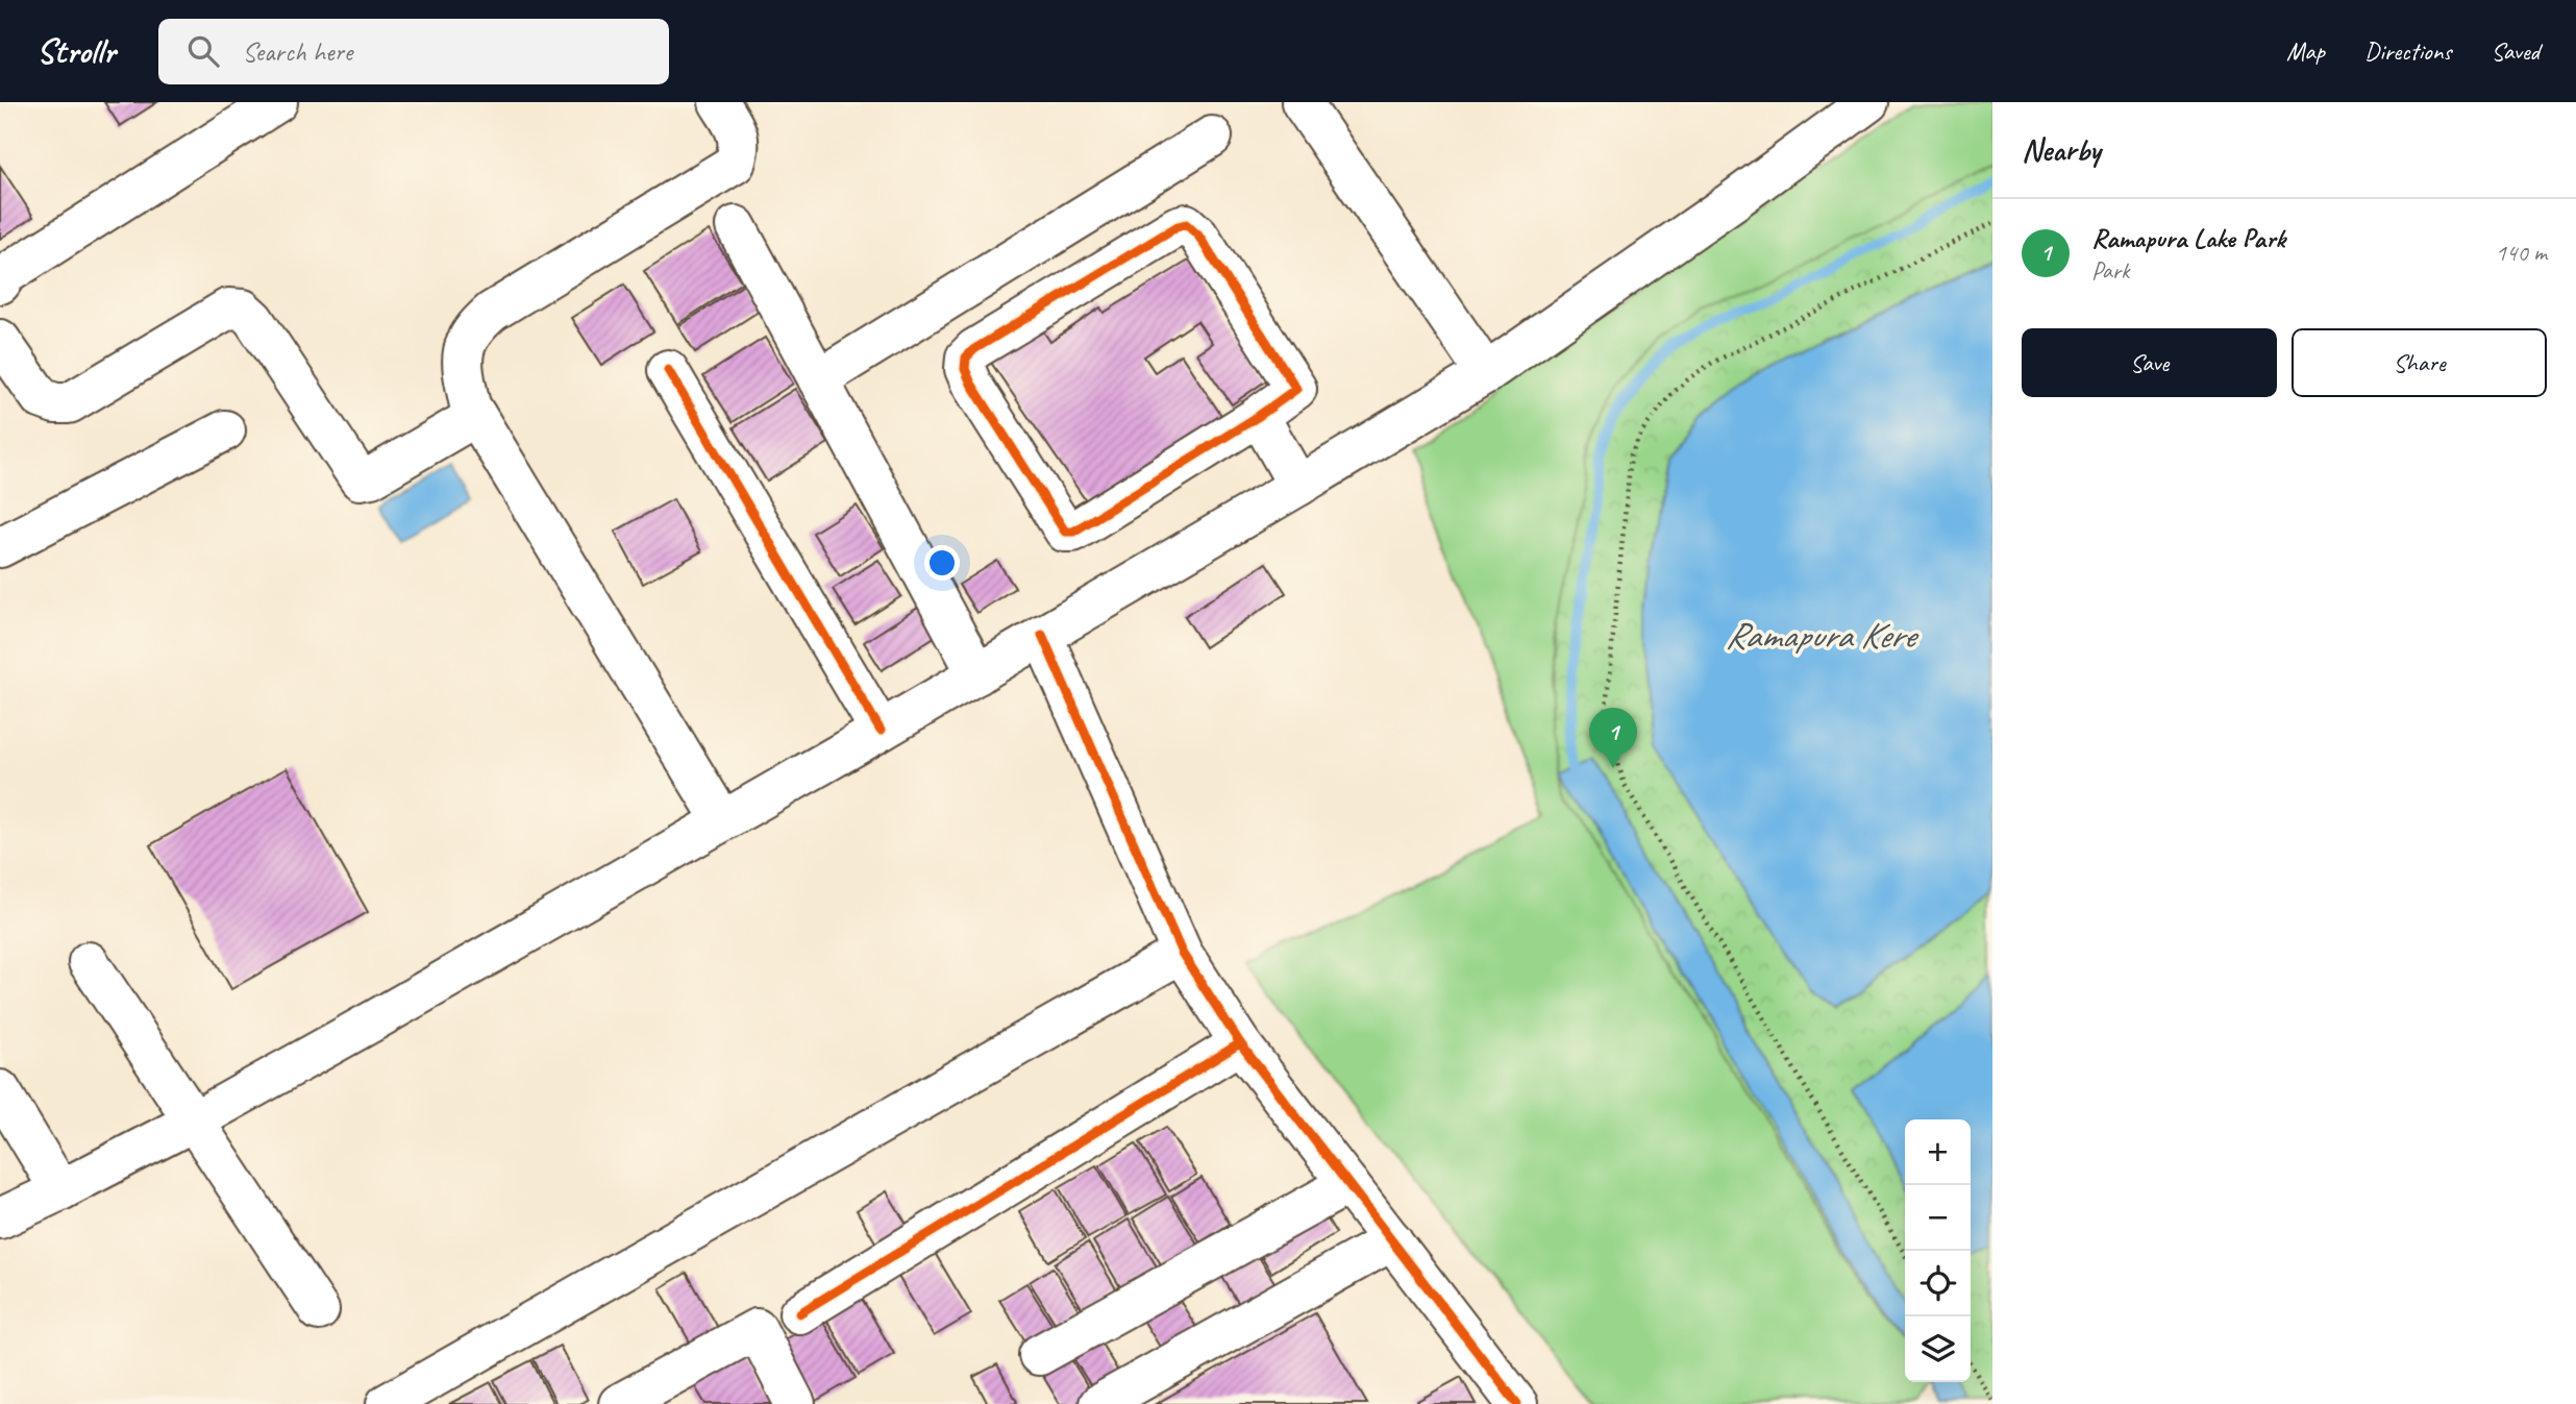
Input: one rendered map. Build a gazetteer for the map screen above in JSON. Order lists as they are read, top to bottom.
{
  "water": ["Ramapura Kere"],
  "page": {
    "header": "Strollr",
    "search": "Search here",
    "nav": ["Map", "Directions", "Saved"],
    "heading": "Nearby",
    "list": [
      {
        "mark": "1",
        "name": "Ramapura Lake Park",
        "note": "Park",
        "value": "140 m"
      }
    ],
    "buttons": ["Save", "Share"],
    "pins": "1",
    "map_buttons": ["+", "−"]
  }
}
